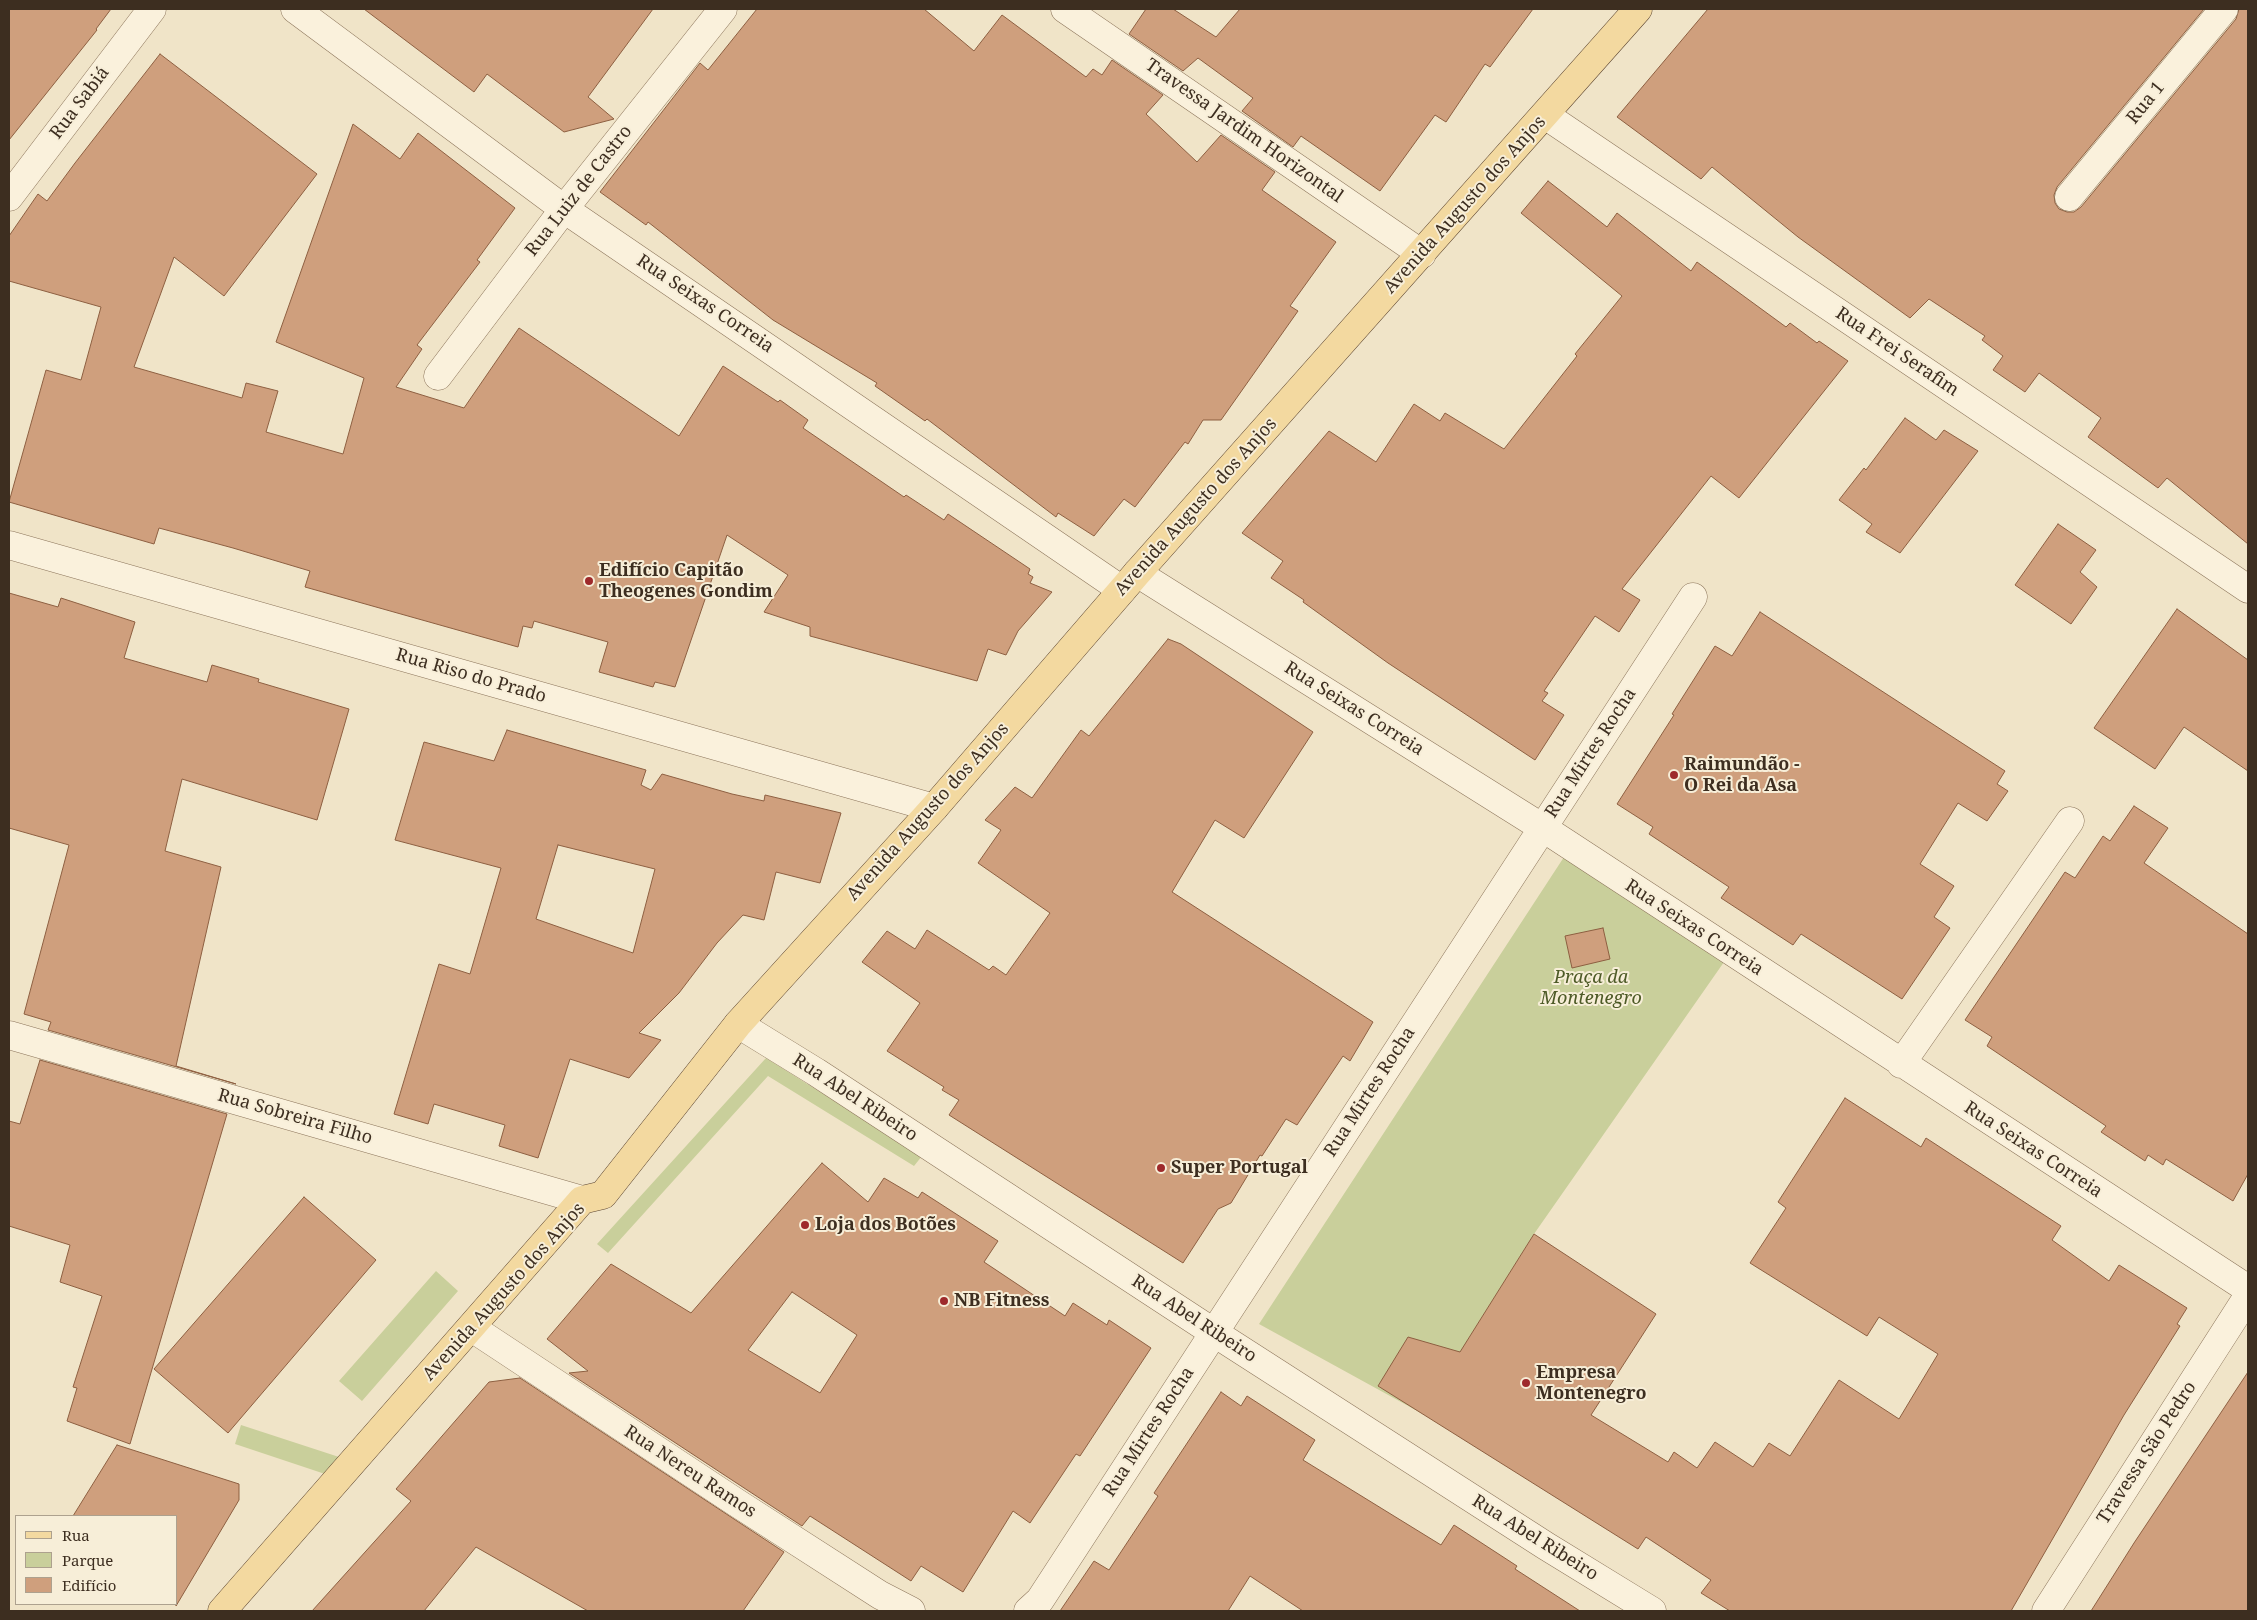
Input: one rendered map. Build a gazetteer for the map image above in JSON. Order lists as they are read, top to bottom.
{
  "streets": {
    "main road": ["Avenida Augusto dos Anjos"],
    "street": [
      "Rua Sabiá",
      "Rua 1",
      "Travessa Jardim Horizontal",
      "Rua Luiz de Castro",
      "Rua Seixas Correia",
      "Rua Frei Serafim",
      "Rua Riso do Prado",
      "Rua Mirtes Rocha",
      "Rua Abel Ribeiro",
      "Rua Sobreira Filho",
      "Travessa São Pedro",
      "Rua Nereu Ramos"
    ]
  },
  "crossings": [
    ["Travessa Jardim Horizontal", "Avenida Augusto dos Anjos"],
    ["Rua Luiz de Castro", "Rua Seixas Correia"],
    ["Avenida Augusto dos Anjos", "Rua Seixas Correia"],
    ["Avenida Augusto dos Anjos", "Rua Frei Serafim"],
    ["Avenida Augusto dos Anjos", "Rua Riso do Prado"],
    ["Avenida Augusto dos Anjos", "Rua Abel Ribeiro"],
    ["Avenida Augusto dos Anjos", "Rua Sobreira Filho"],
    ["Avenida Augusto dos Anjos", "Rua Nereu Ramos"],
    ["Rua Seixas Correia", "Rua Mirtes Rocha"],
    ["Rua Mirtes Rocha", "Rua Abel Ribeiro"]
  ],
  "parks": ["Praça da Montenegro"],
  "places": [
    "Edifício Capitão Theogenes Gondim",
    "Raimundão - O Rei da Asa",
    "Super Portugal",
    "Loja dos Botões",
    "NB Fitness",
    "Empresa Montenegro"
  ],
  "legend": ["Rua", "Parque", "Edifício"]
}
